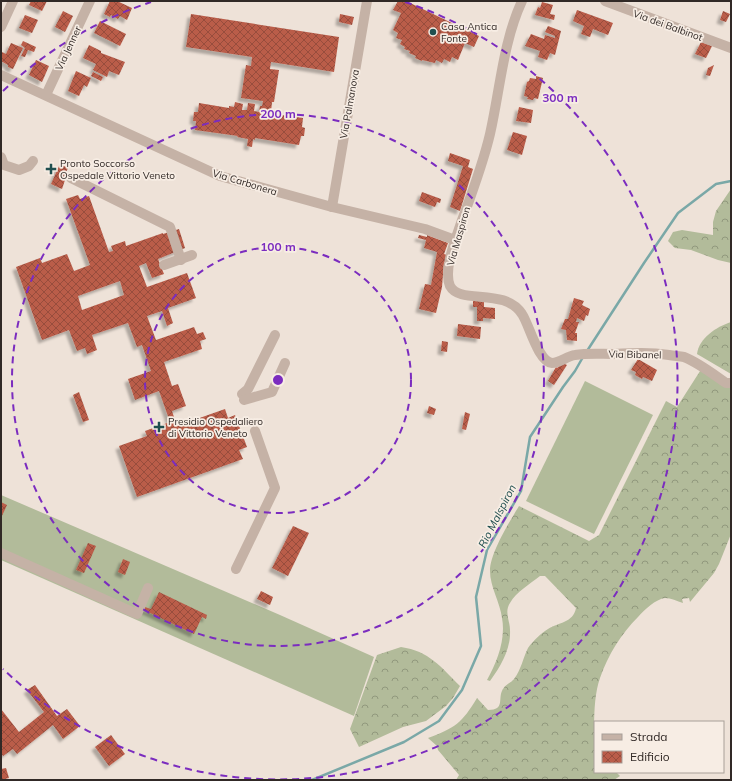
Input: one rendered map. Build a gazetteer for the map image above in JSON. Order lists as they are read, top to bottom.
{
  "streets": {
    "street": [
      "Via dei Balbinot",
      "Via Jenner",
      "Via Palmanova",
      "Via Carbonera",
      "Via Maspiron",
      "Via Bibanel"
    ]
  },
  "crossings": [
    ["Via Jenner", "Via Carbonera"],
    ["Via Palmanova", "Via Carbonera"],
    ["Via Carbonera", "Via Maspiron"],
    ["Via Maspiron", "Via Bibanel"]
  ],
  "water": ["Rio Malspiron"],
  "places": {
    "other": ["Casa Antica Fonte"],
    "health": ["Pronto Soccorso Ospedale Vittorio Veneto", "Presidio Ospedaliero di Vittorio Veneto"]
  },
  "legend": ["Strada", "Edificio"],
  "rings": ["300 m", "200 m", "100 m"]
}
